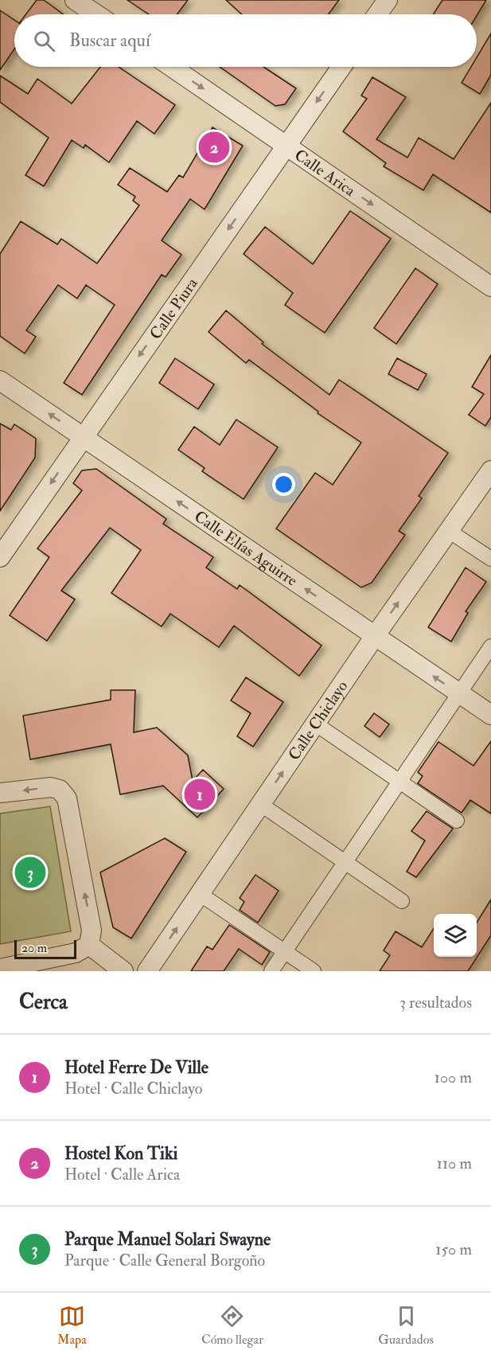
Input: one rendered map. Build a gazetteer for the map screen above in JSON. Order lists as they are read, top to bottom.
{
  "streets": {
    "street": [
      "Calle Arica",
      "Calle Piura",
      "Calle Elías Aguirre",
      "Calle Chiclayo"
    ]
  },
  "crossings": [
    ["Calle Arica", "Calle Piura"],
    ["Calle Piura", "Calle Elías Aguirre"],
    ["Calle Elías Aguirre", "Calle Chiclayo"]
  ],
  "one_way": ["Calle Arica", "Calle Piura", "Calle Elías Aguirre"],
  "scale_bar": "20 m",
  "page": {
    "search": "Buscar aquí",
    "pins": ["2", "1", "3"],
    "scale": "20 m",
    "heading": ["Cerca", "3 resultados"],
    "list": [
      {
        "mark": "1",
        "name": "Hotel Ferre De Ville",
        "note": "Hotel · Calle Chiclayo",
        "value": "100 m"
      },
      {
        "mark": "2",
        "name": "Hostel Kon Tiki",
        "note": "Hotel · Calle Arica",
        "value": "110 m"
      },
      {
        "mark": "3",
        "name": "Parque Manuel Solari Swayne",
        "note": "Parque · Calle General Borgoño",
        "value": "150 m"
      }
    ],
    "nav": ["Mapa", "Cómo llegar", "Guardados"]
  }
}
